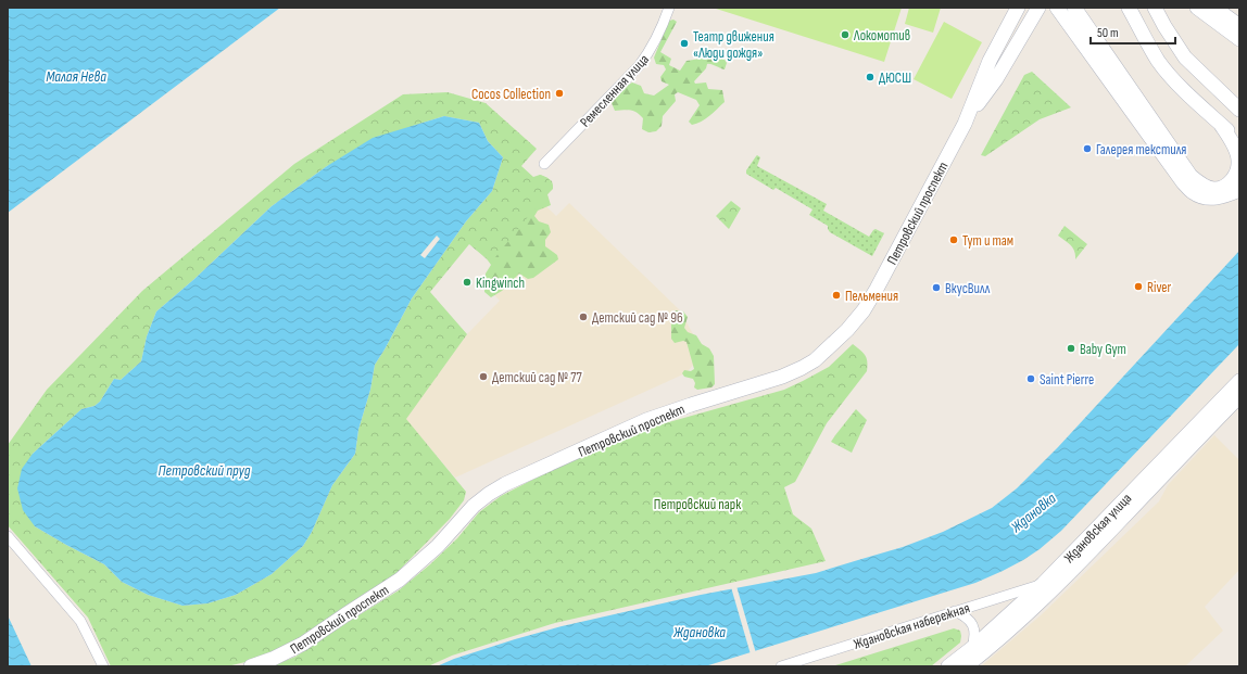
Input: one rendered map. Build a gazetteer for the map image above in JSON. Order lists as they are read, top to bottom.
{
  "streets": {
    "street": [
      "Ремесленная улица",
      "Петровский проспект",
      "Ждановская улица",
      "Ждановская набережная"
    ]
  },
  "crossings": [
    ["Ждановская улица", "Ждановская набережная"]
  ],
  "water": ["Малая Нева", "Петровский пруд", "Ждановка"],
  "parks": ["Петровский парк"],
  "places": [
    "Локомотив",
    "Театр движения «Люди дождя»",
    "ДЮСШ",
    "Cocos Collection",
    "Галерея текстиля",
    "Тут и там",
    "Kingwinch",
    "River",
    "ВкусВилл",
    "Пельмения",
    "Детский сад № 96",
    "Baby Gym",
    "Детский сад № 77",
    "Saint Pierre"
  ],
  "scale_bar": "50 m"
}
